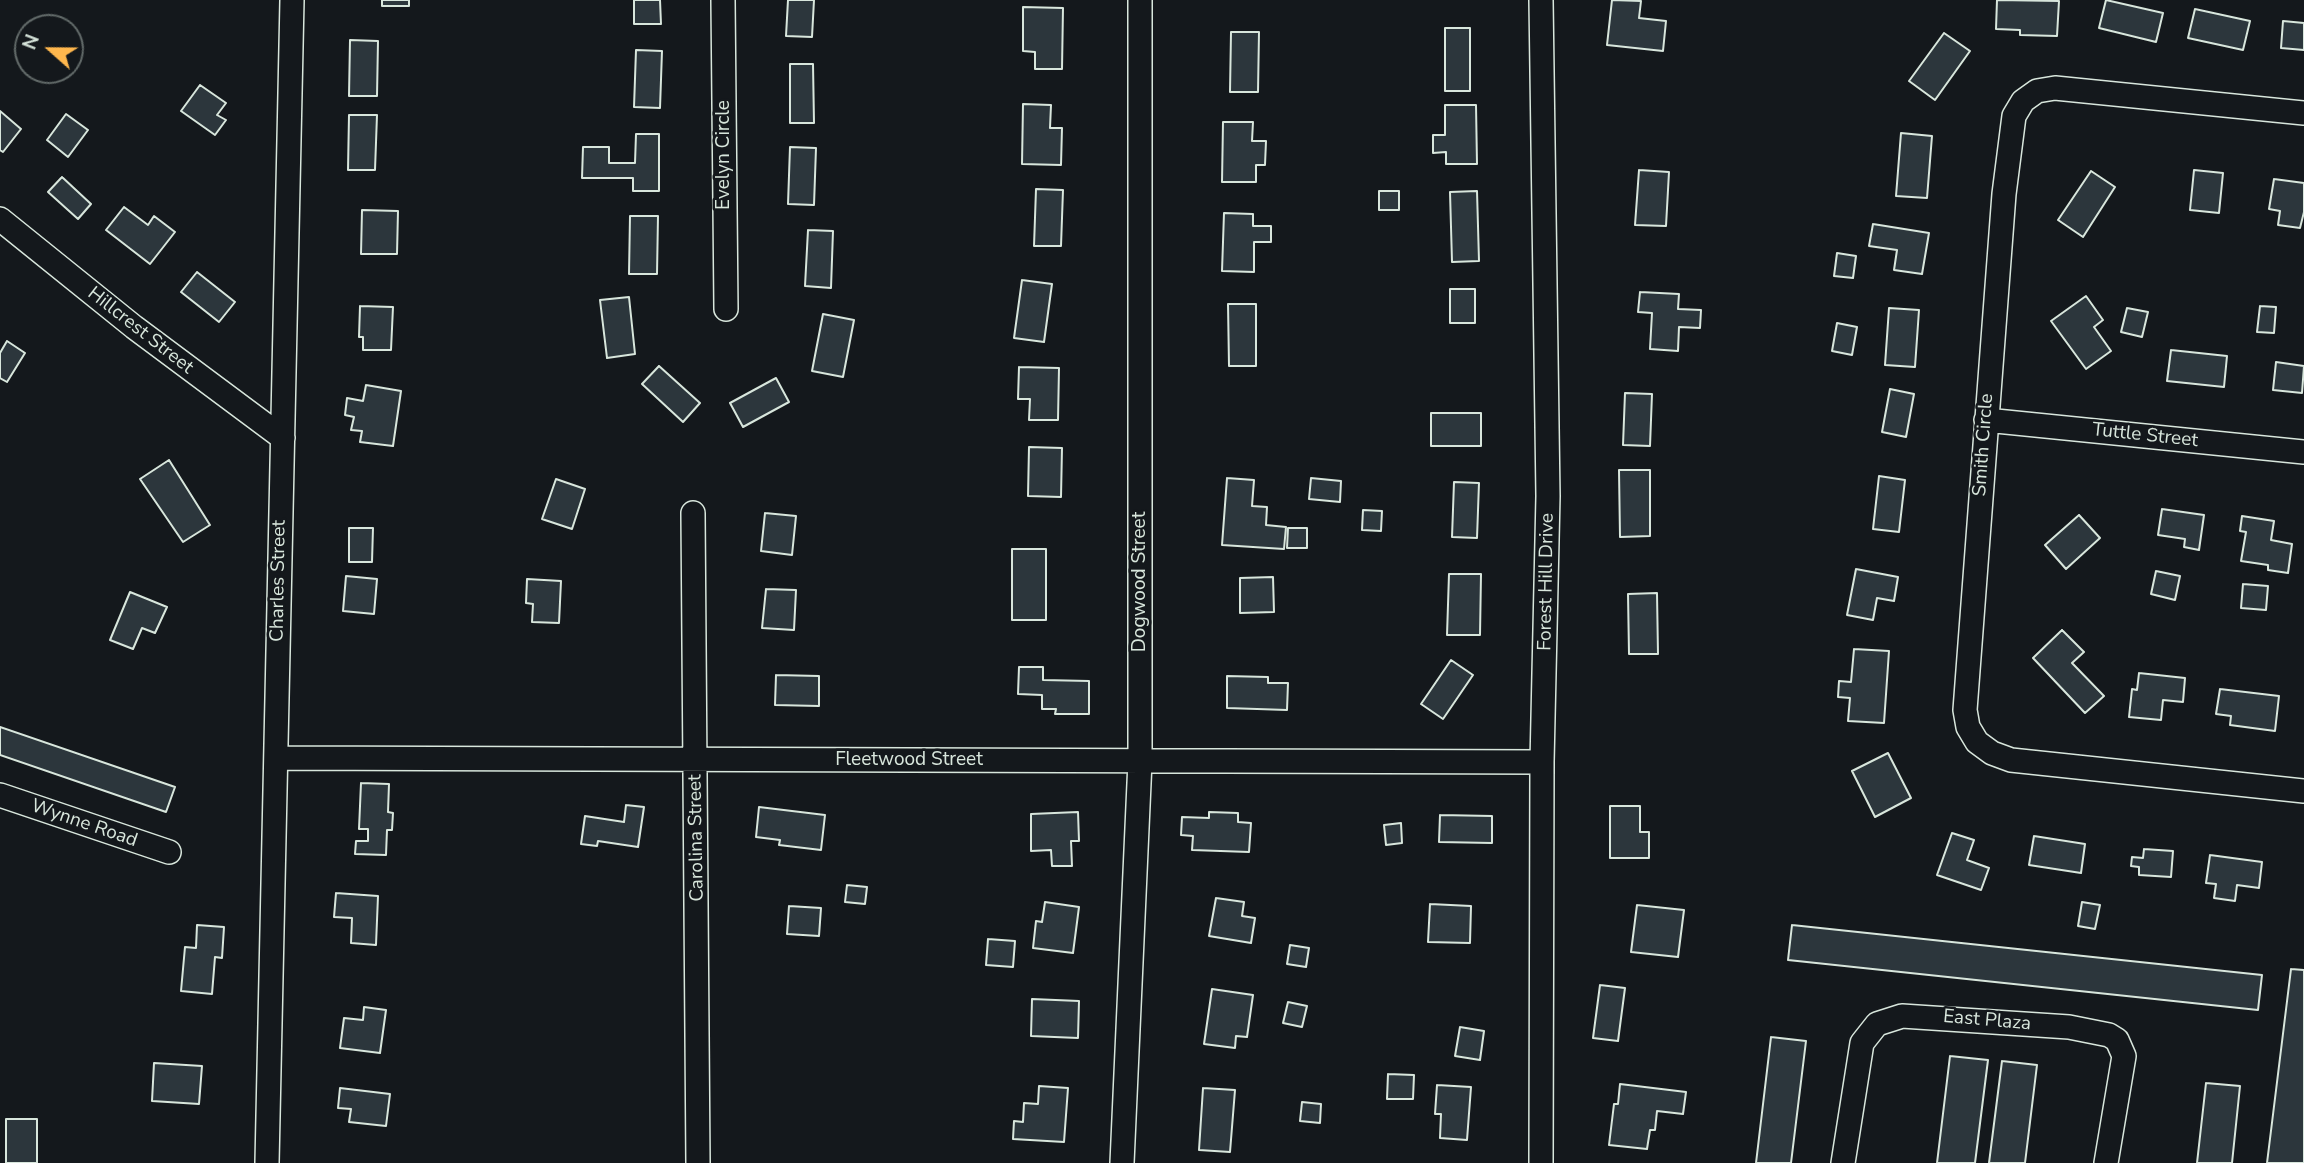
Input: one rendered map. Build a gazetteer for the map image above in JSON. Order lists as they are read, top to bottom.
{
  "streets": {
    "street": [
      "Evelyn Circle",
      "Hillcrest Street",
      "Tuttle Street",
      "Smith Circle",
      "Charles Street",
      "Dogwood Street",
      "Forest Hill Drive",
      "Fleetwood Street",
      "Wynne Road",
      "Carolina Street",
      "East Plaza"
    ]
  },
  "crossings": [
    ["Hillcrest Street", "Charles Street"],
    ["Tuttle Street", "Smith Circle"],
    ["Charles Street", "Fleetwood Street"],
    ["Dogwood Street", "Fleetwood Street"],
    ["Forest Hill Drive", "Fleetwood Street"],
    ["Fleetwood Street", "Carolina Street"]
  ],
  "north": "left"
}
